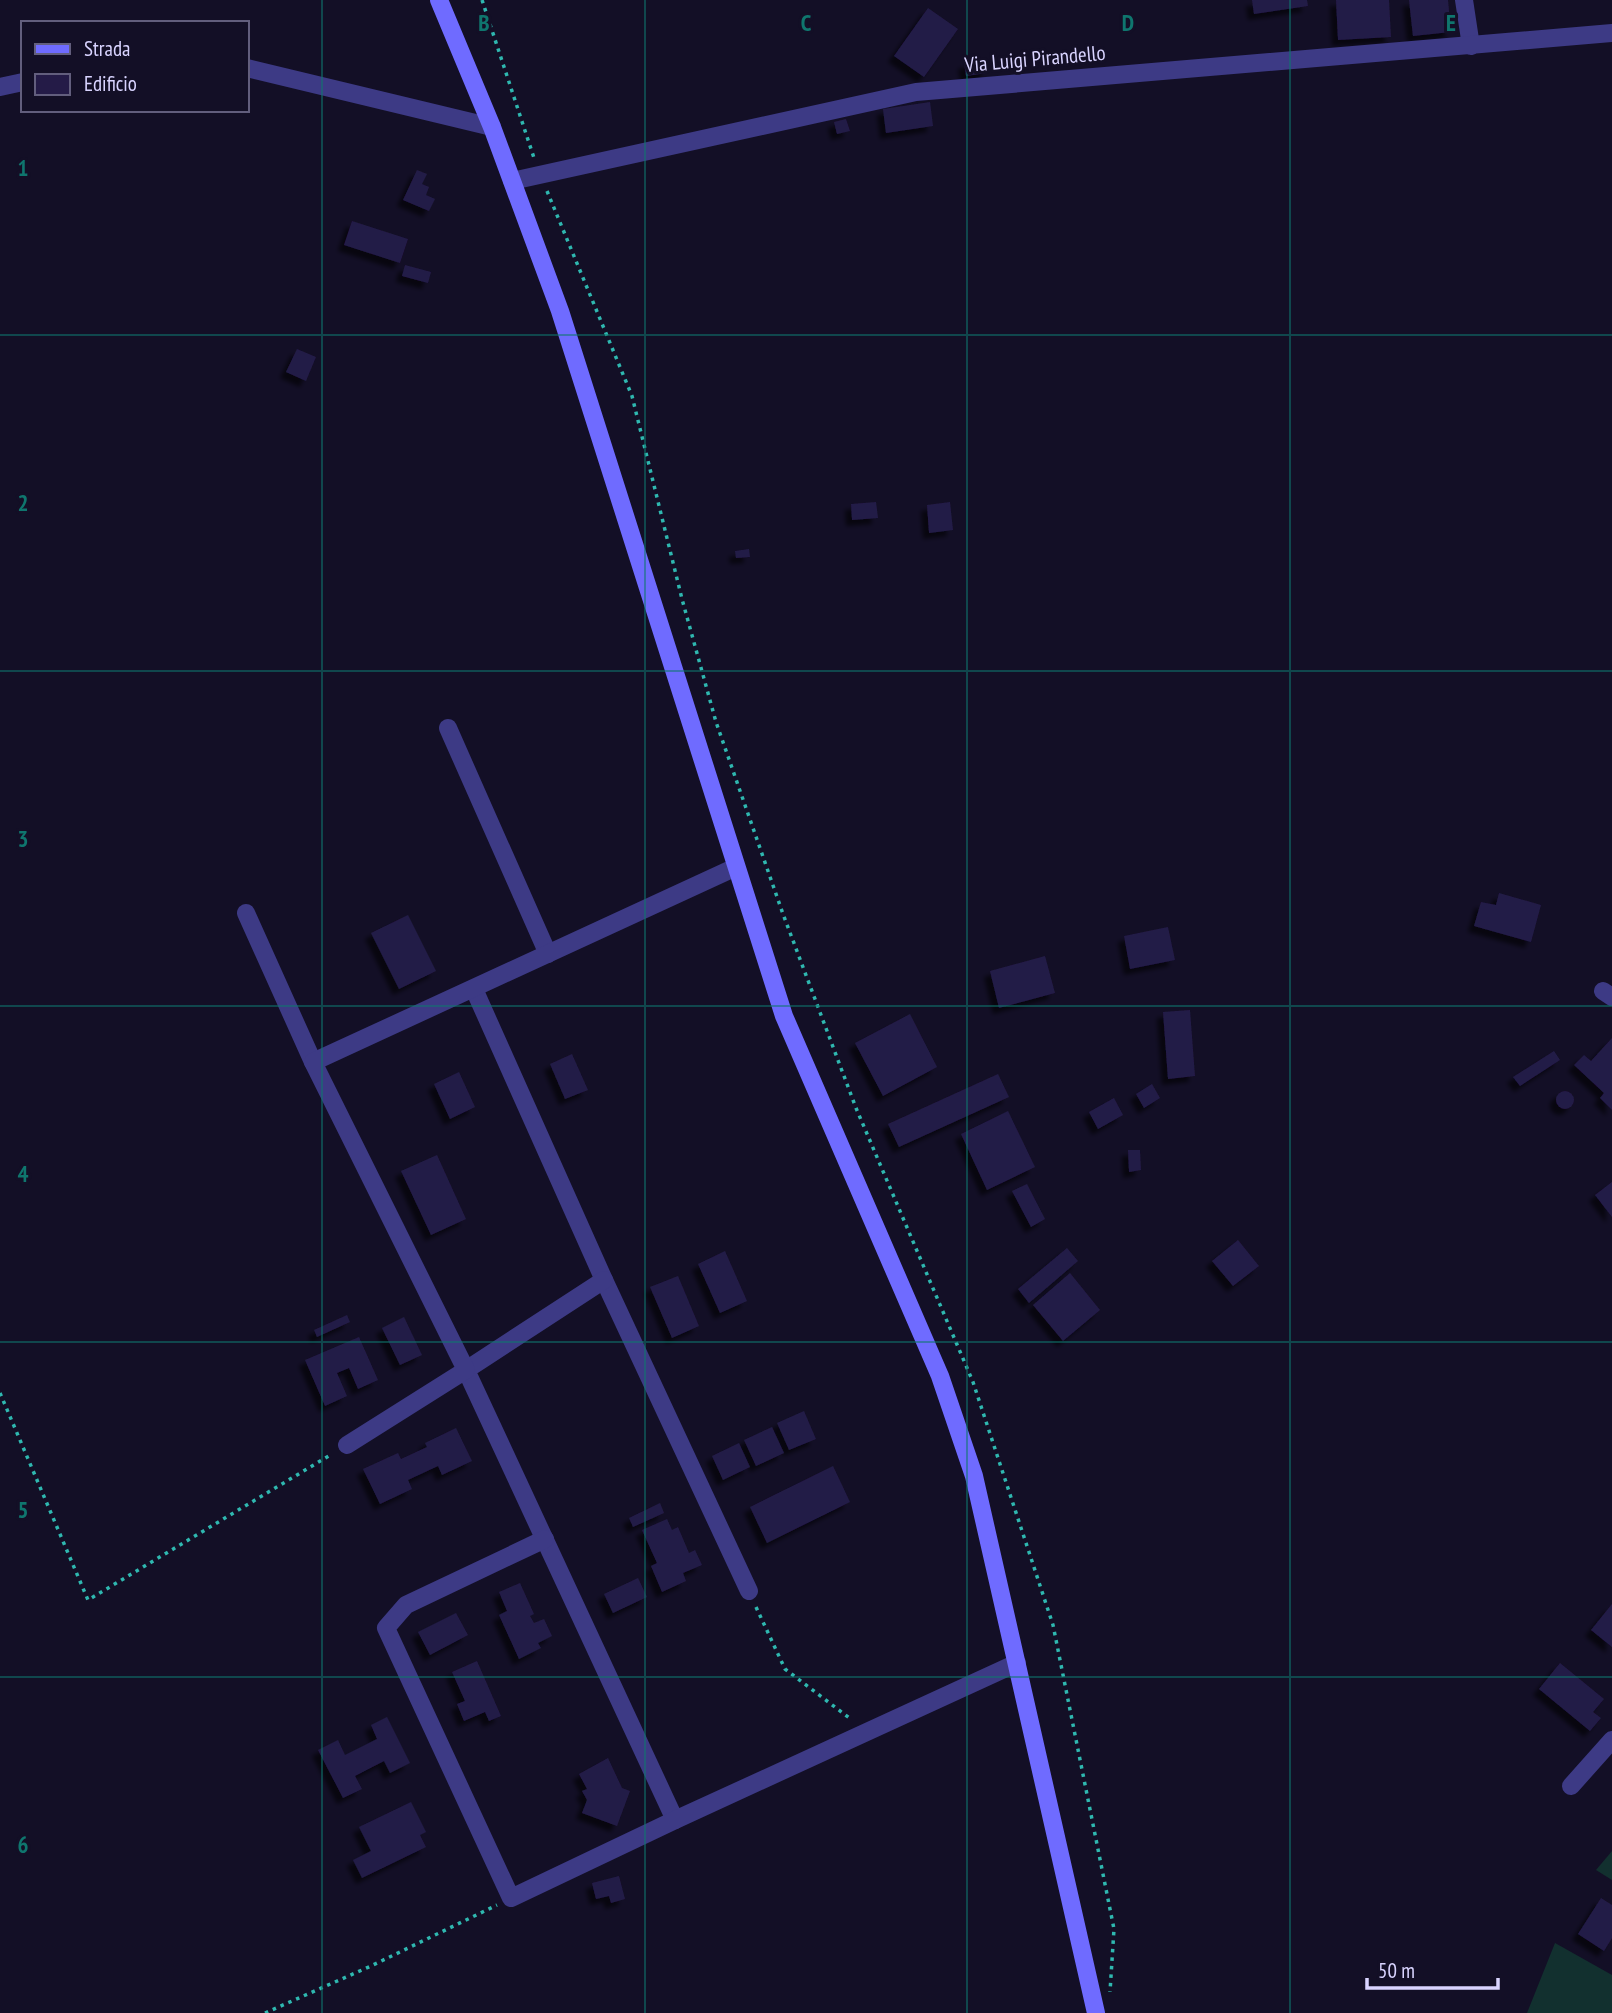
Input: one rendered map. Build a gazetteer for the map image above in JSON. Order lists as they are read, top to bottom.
{
  "streets": {
    "street": ["Via Luigi Pirandello"]
  },
  "legend": ["Strada", "Edificio"],
  "scale_bar": "50 m",
  "grid": {
    "columns": [
      "B",
      "C",
      "D",
      "E"
    ],
    "rows": [
      "1",
      "2",
      "3",
      "4",
      "5",
      "6"
    ]
  }
}
